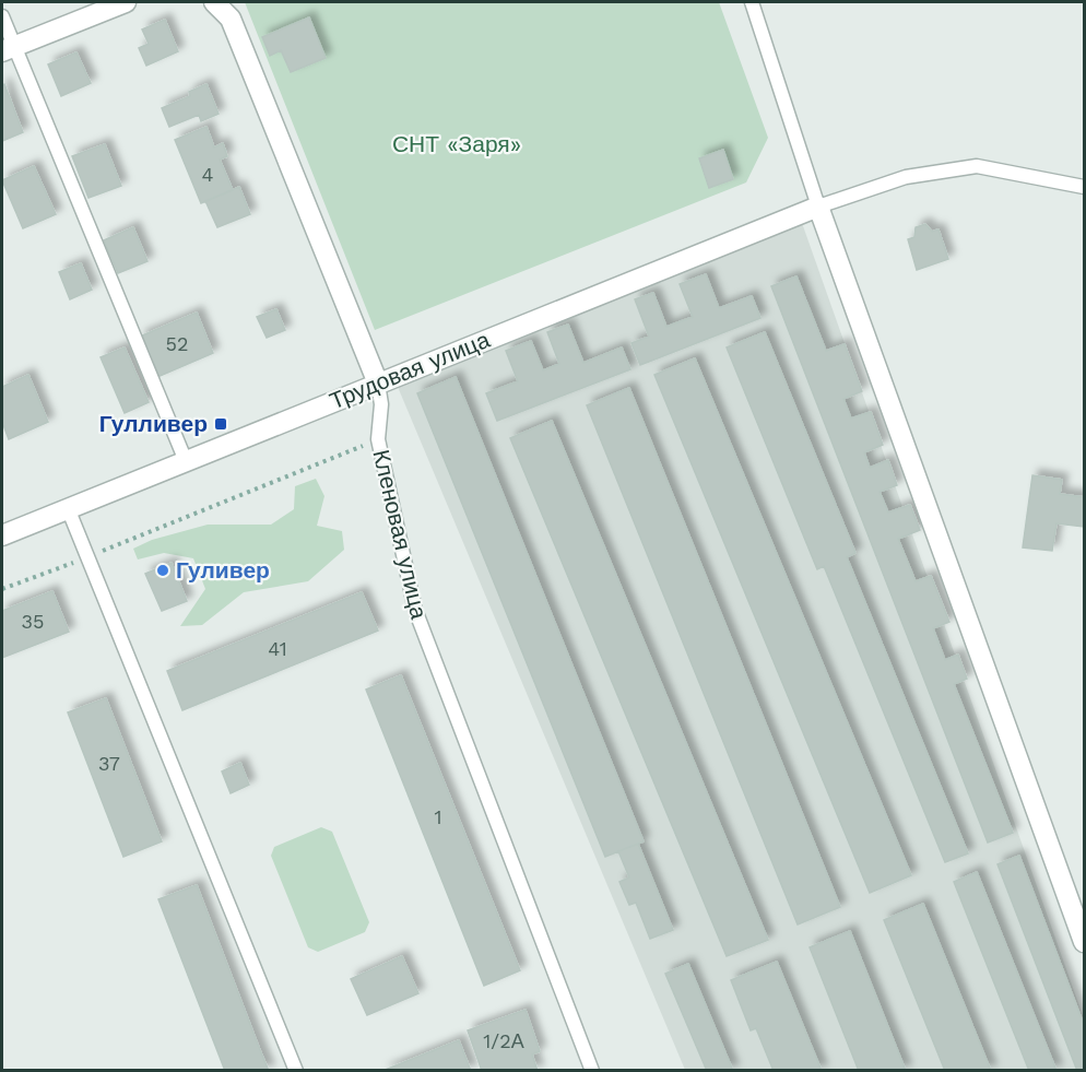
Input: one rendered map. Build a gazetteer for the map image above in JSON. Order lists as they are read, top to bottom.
{
  "streets": {
    "street": ["Трудовая улица", "Кленовая улица"]
  },
  "crossings": [
    ["Трудовая улица", "Кленовая улица"]
  ],
  "parks": ["СНТ «Заря»"],
  "places": {
    "transit": ["Гулливер"],
    "other": ["Гуливер"]
  },
  "house_numbers": [
    "4",
    "52",
    "35",
    "41",
    "37",
    "1",
    "1/2А"
  ]
}
